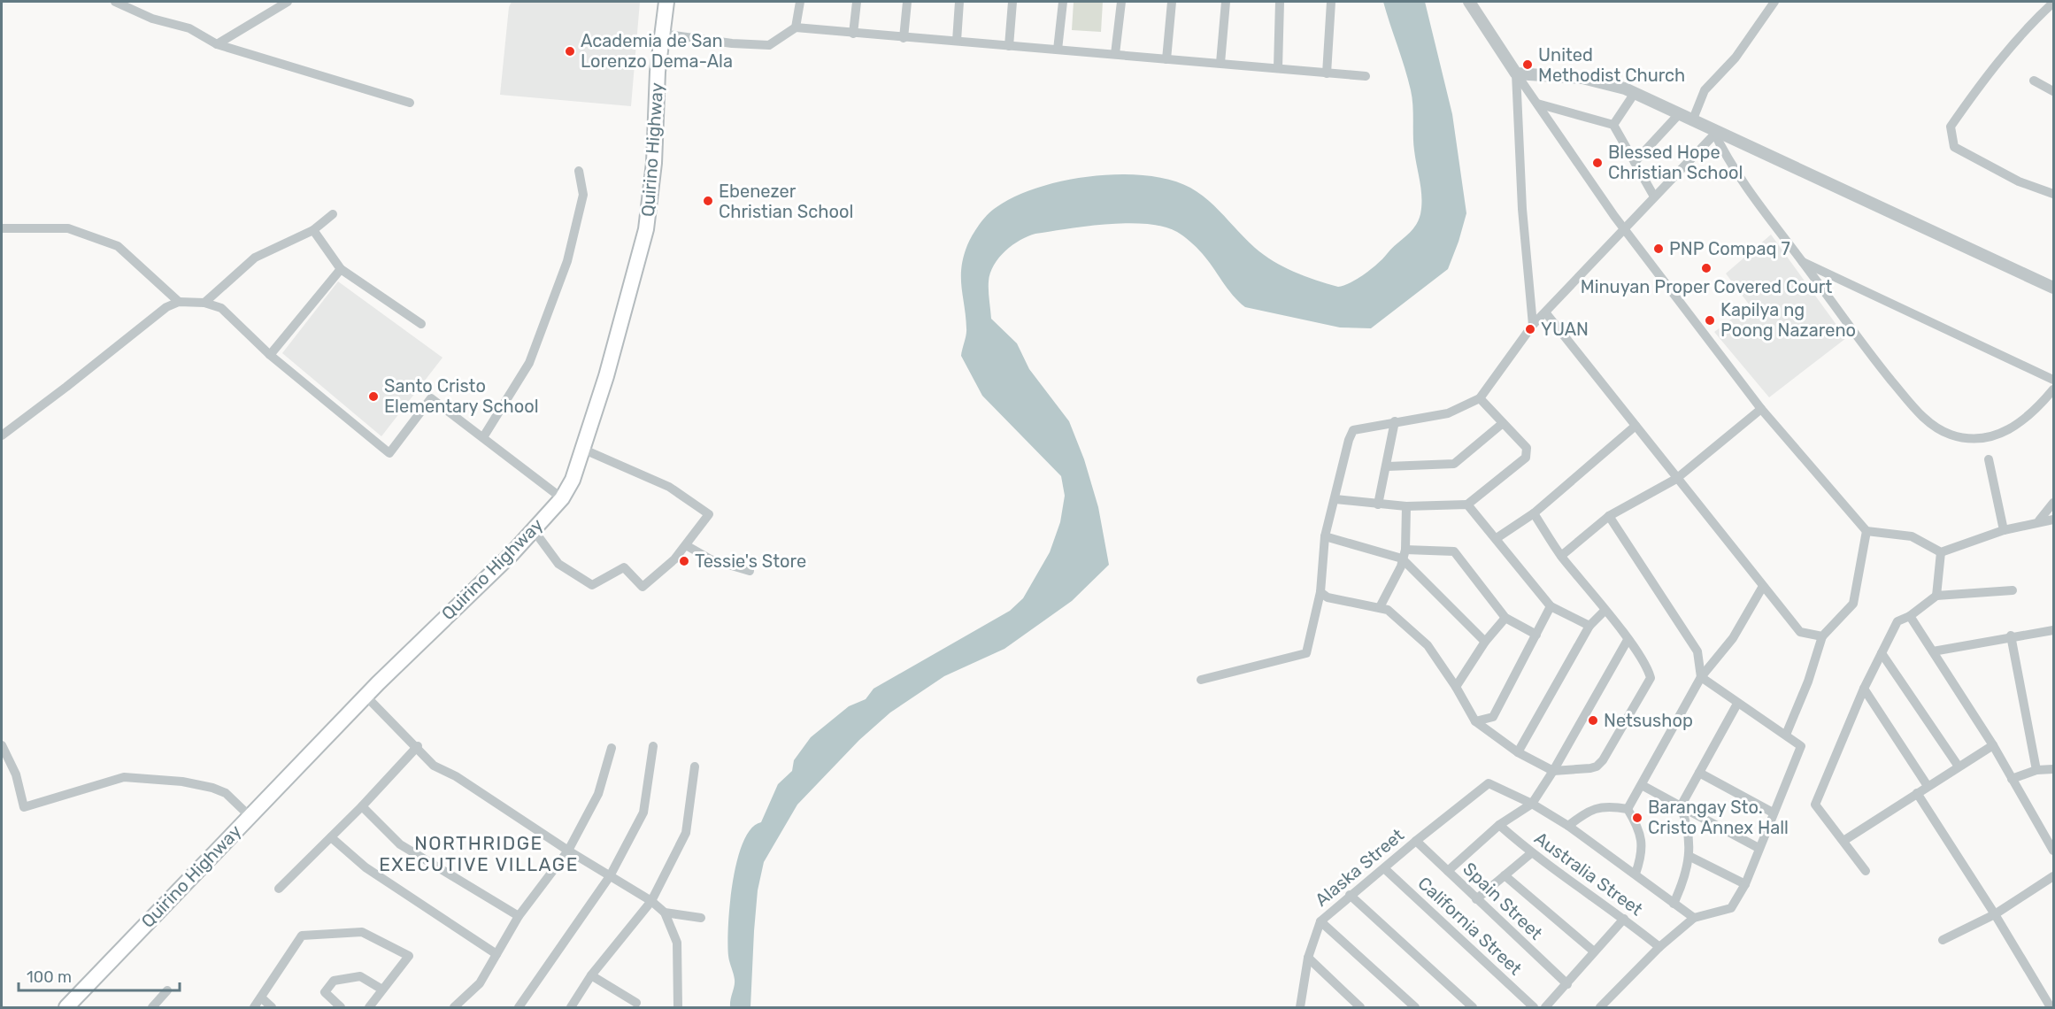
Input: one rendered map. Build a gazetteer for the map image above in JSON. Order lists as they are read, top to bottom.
{
  "streets": {
    "main road": ["Quirino Highway"],
    "street": [
      "Alaska Street",
      "Australia Street",
      "Spain Street",
      "California Street"
    ]
  },
  "crossings": [
    ["Alaska Street", "Spain Street"],
    ["Alaska Street", "California Street"]
  ],
  "districts": ["NORTHRIDGE EXECUTIVE VILLAGE"],
  "places": [
    "Academia de San Lorenzo Dema-Ala",
    "United Methodist Church",
    "Blessed Hope Christian School",
    "Ebenezer Christian School",
    "PNP Compaq 7",
    "Minuyan Proper Covered Court",
    "Kapilya ng Poong Nazareno",
    "YUAN",
    "Santo Cristo Elementary School",
    "Tessie's Store",
    "Netsushop",
    "Barangay Sto. Cristo Annex Hall"
  ],
  "scale_bar": "100 m"
}
